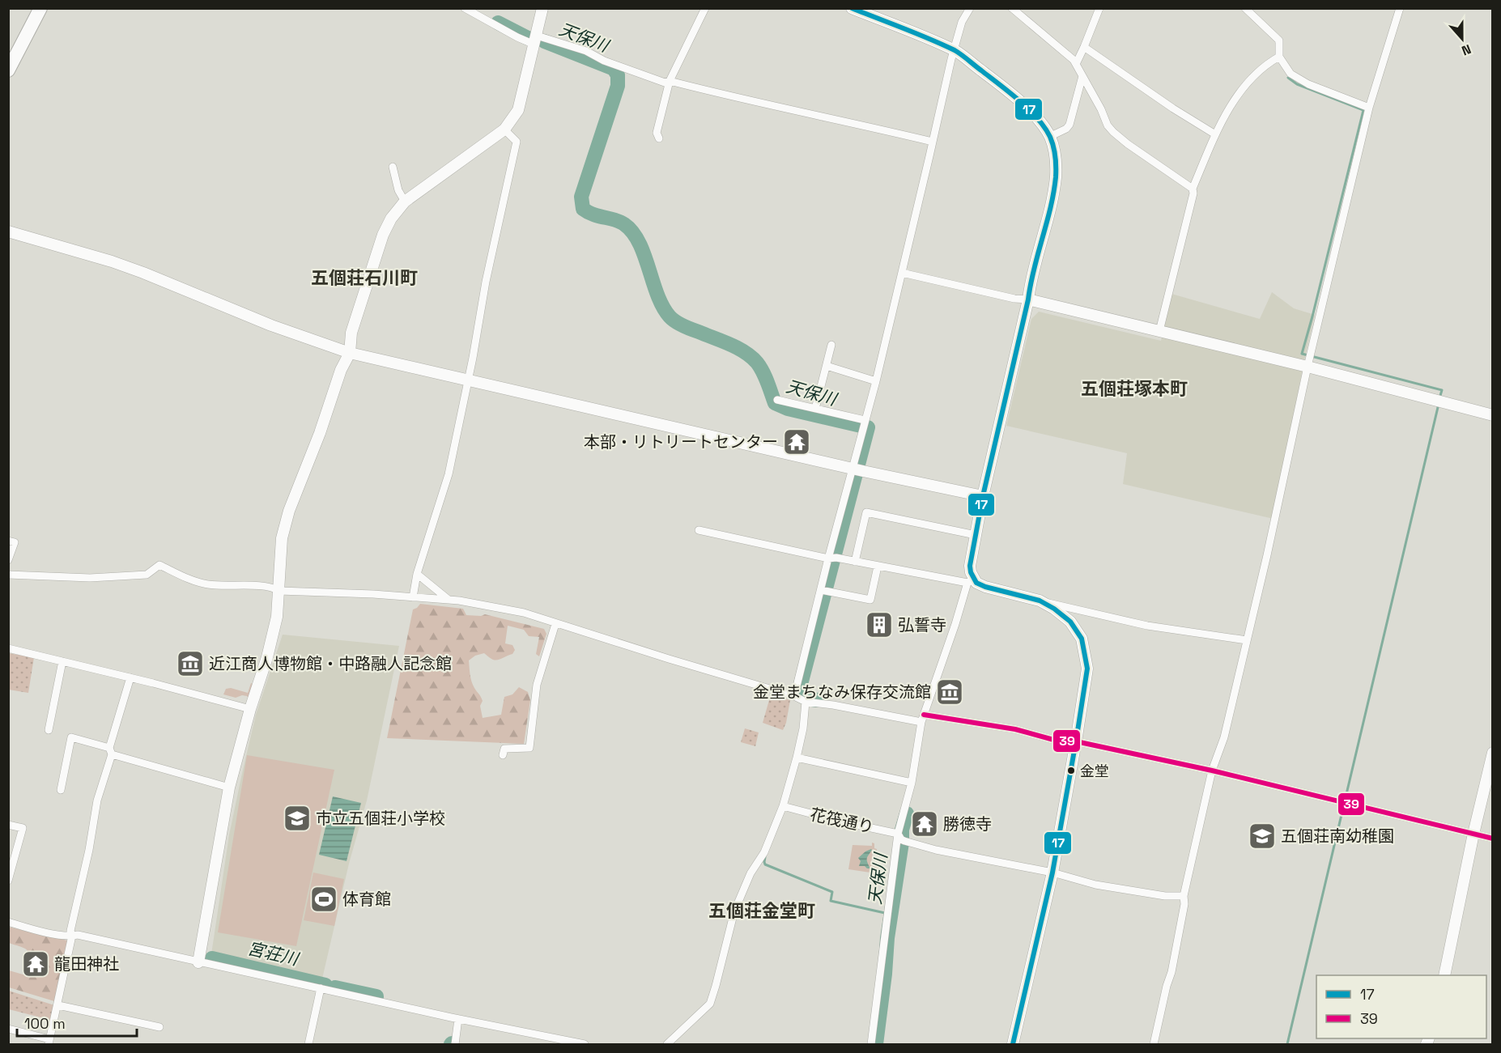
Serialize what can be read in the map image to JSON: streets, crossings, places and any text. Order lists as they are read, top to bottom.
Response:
{
  "streets": {
    "street": ["花筏通り"]
  },
  "districts": ["五個荘石川町", "五個荘塚本町", "五個荘金堂町"],
  "water": ["天保川", "宮荘川"],
  "places": {
    "temple": ["本部・リトリートセンター", "勝徳寺", "龍田神社"],
    "building": ["弘誓寺"],
    "museum": ["近江商人博物館・中路融人記念館", "金堂まちなみ保存交流館"],
    "other": ["金堂"],
    "school or university": ["市立五個荘小学校", "五個荘南幼稚園"],
    "sports": ["体育館"]
  },
  "lines": ["transit line 17", "transit line 39"],
  "legend": ["17", "39"],
  "scale_bar": "100 m",
  "north": "bottom"
}
